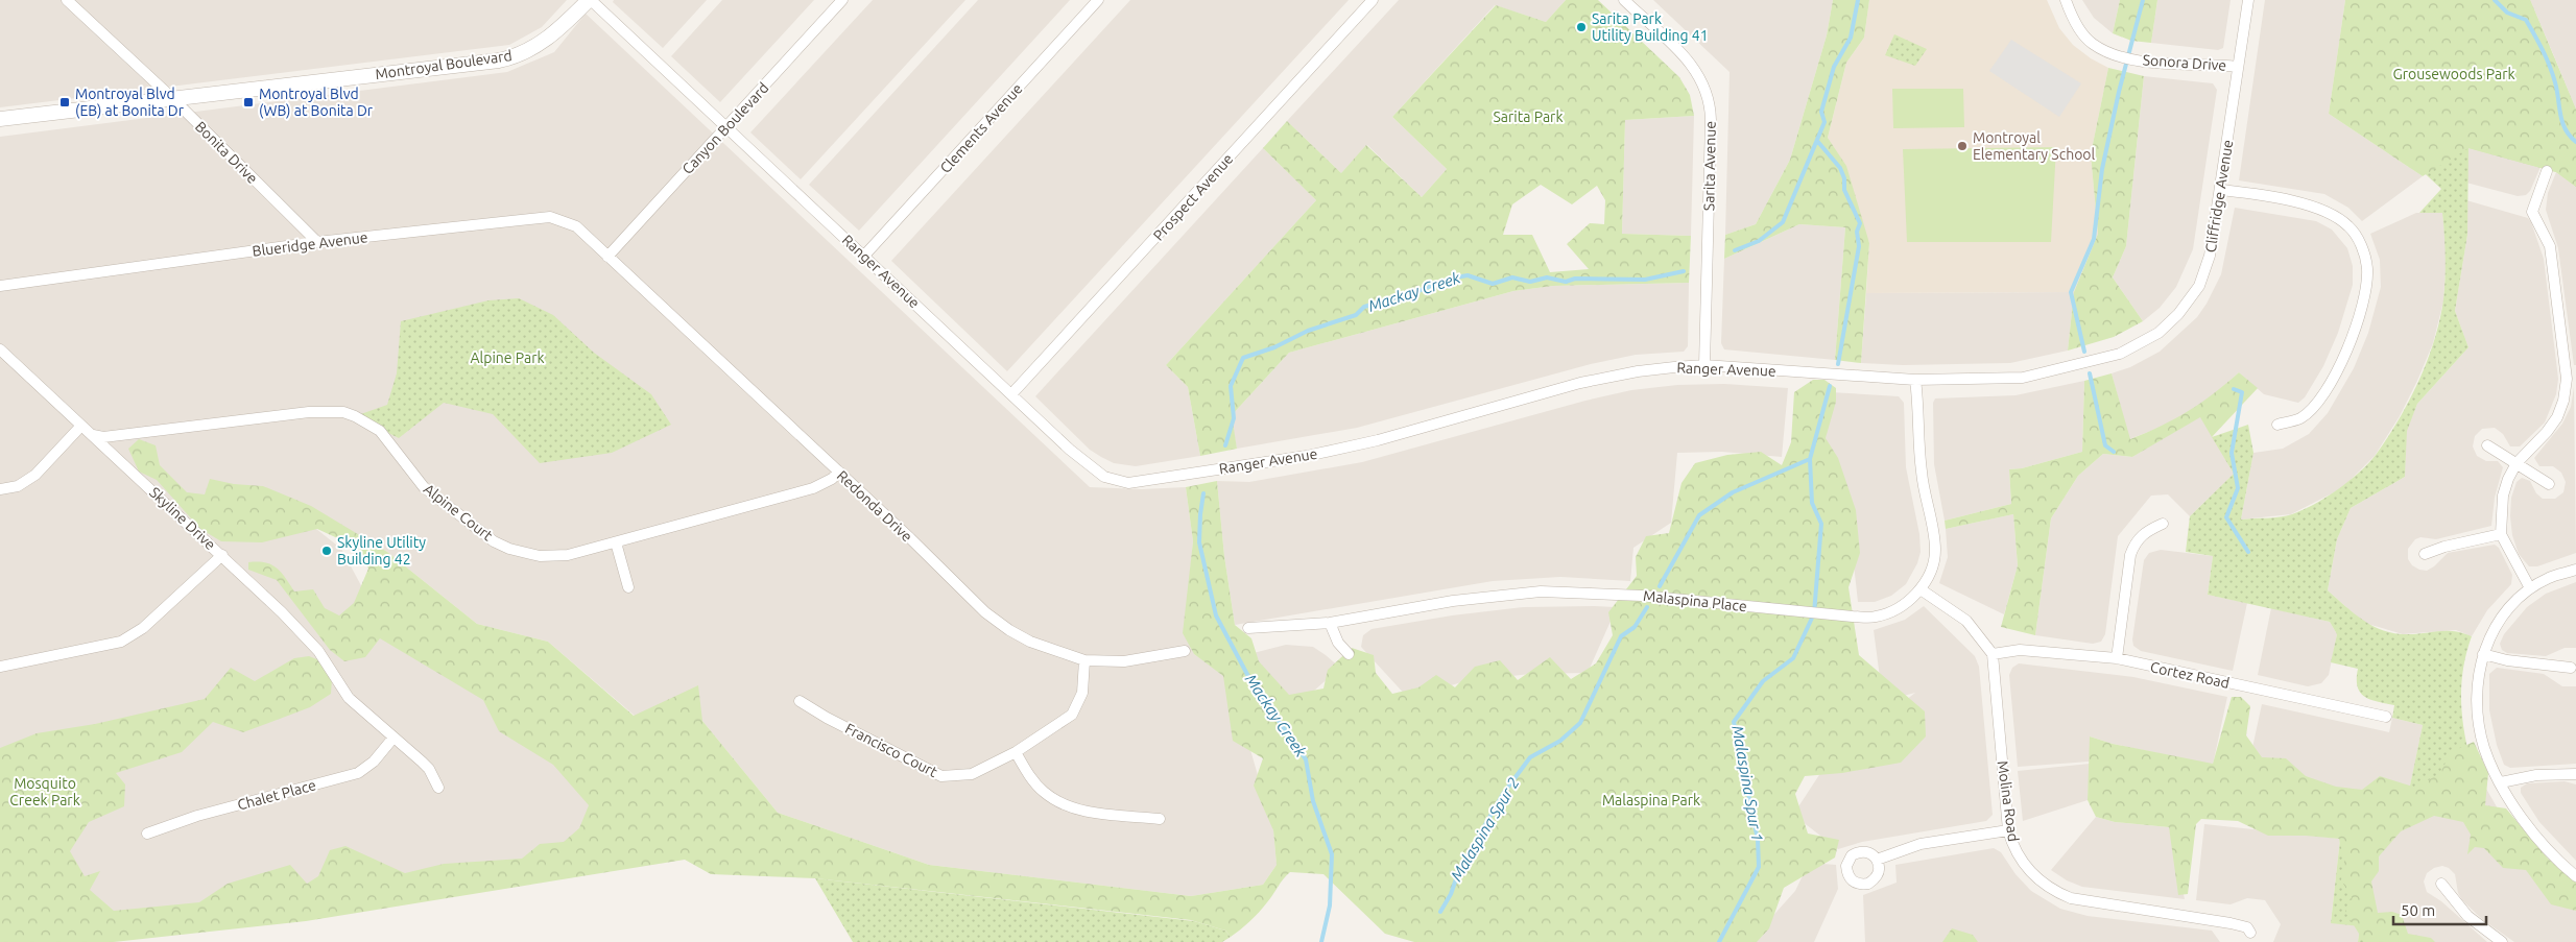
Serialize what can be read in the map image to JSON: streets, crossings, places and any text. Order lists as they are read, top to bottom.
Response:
{
  "streets": {
    "street": [
      "Sonora Drive",
      "Montroyal Boulevard",
      "Canyon Boulevard",
      "Clements Avenue",
      "Bonita Drive",
      "Sarita Avenue",
      "Cliffridge Avenue",
      "Prospect Avenue",
      "Blueridge Avenue",
      "Ranger Avenue",
      "Redonda Drive",
      "Alpine Court",
      "Skyline Drive",
      "Malaspina Place",
      "Cortez Road",
      "Francisco Court",
      "Chalet Place",
      "Molina Road"
    ]
  },
  "crossings": [
    ["Sonora Drive", "Cliffridge Avenue"],
    ["Montroyal Boulevard", "Bonita Drive"],
    ["Montroyal Boulevard", "Ranger Avenue"],
    ["Canyon Boulevard", "Blueridge Avenue"],
    ["Canyon Boulevard", "Ranger Avenue"],
    ["Canyon Boulevard", "Redonda Drive"],
    ["Clements Avenue", "Ranger Avenue"],
    ["Bonita Drive", "Blueridge Avenue"],
    ["Sarita Avenue", "Ranger Avenue"],
    ["Cliffridge Avenue", "Ranger Avenue"],
    ["Prospect Avenue", "Ranger Avenue"],
    ["Blueridge Avenue", "Redonda Drive"],
    ["Ranger Avenue", "Malaspina Place"],
    ["Redonda Drive", "Alpine Court"],
    ["Redonda Drive", "Francisco Court"],
    ["Alpine Court", "Skyline Drive"],
    ["Cortez Road", "Molina Road"]
  ],
  "water": ["Mackay Creek", "Malaspina Spur 1", "Malaspina Spur 2"],
  "parks": [
    "Grousewoods Park",
    "Sarita Park",
    "Alpine Park",
    "Mosquito Creek Park",
    "Malaspina Park"
  ],
  "places": {
    "other": ["Sarita Park Utility Building 41", "Montroyal Elementary School", "Skyline Utility Building 42"],
    "transit": ["Montroyal Blvd (EB) at Bonita Dr", "Montroyal Blvd (WB) at Bonita Dr"]
  },
  "scale_bar": "50 m"
}
